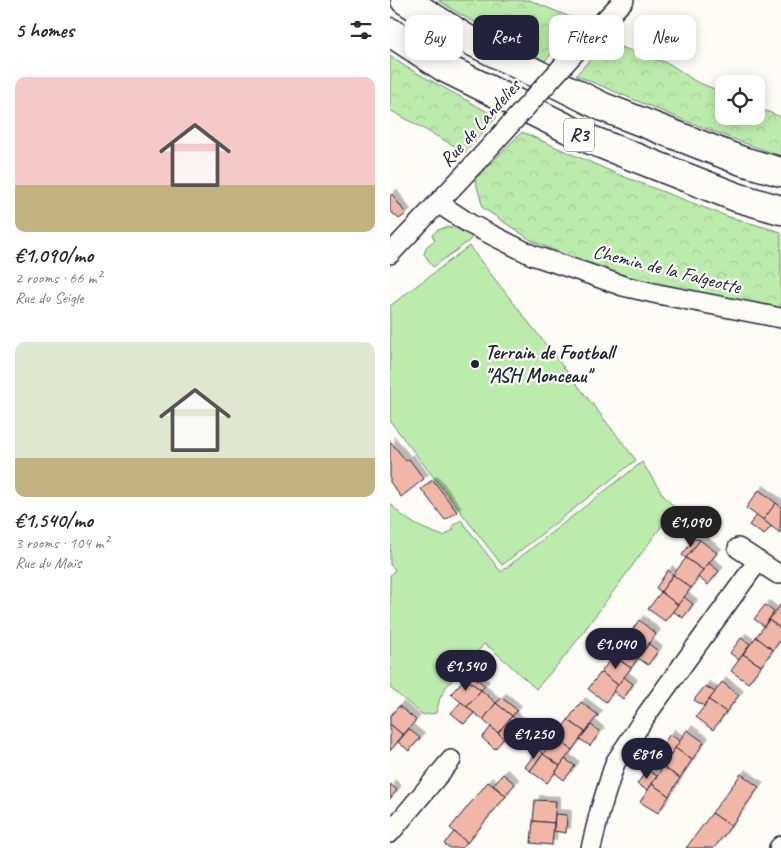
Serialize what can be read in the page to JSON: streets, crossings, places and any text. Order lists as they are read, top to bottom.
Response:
{
  "streets": {
    "highway": ["R3"],
    "street": ["Rue de Landelies", "Chemin de la Falgeotte"]
  },
  "crossings": [
    ["Rue de Landelies", "Chemin de la Falgeotte"]
  ],
  "places": ["Terrain de Football \"ASH Monceau\""],
  "page": {
    "heading": "5 homes",
    "chip": [
      "Buy",
      "Rent",
      "Filters",
      "New"
    ],
    "list": [
      {
        "name": "€1,090/mo",
        "note": "2 rooms · 66 m² · Rue du Seigle"
      },
      {
        "name": "€1,540/mo",
        "note": "3 rooms · 104 m² · Rue du Maïs"
      }
    ],
    "price": [
      "€1,090",
      "€1,040",
      "€1,540",
      "€1,250",
      "€816"
    ]
  }
}
